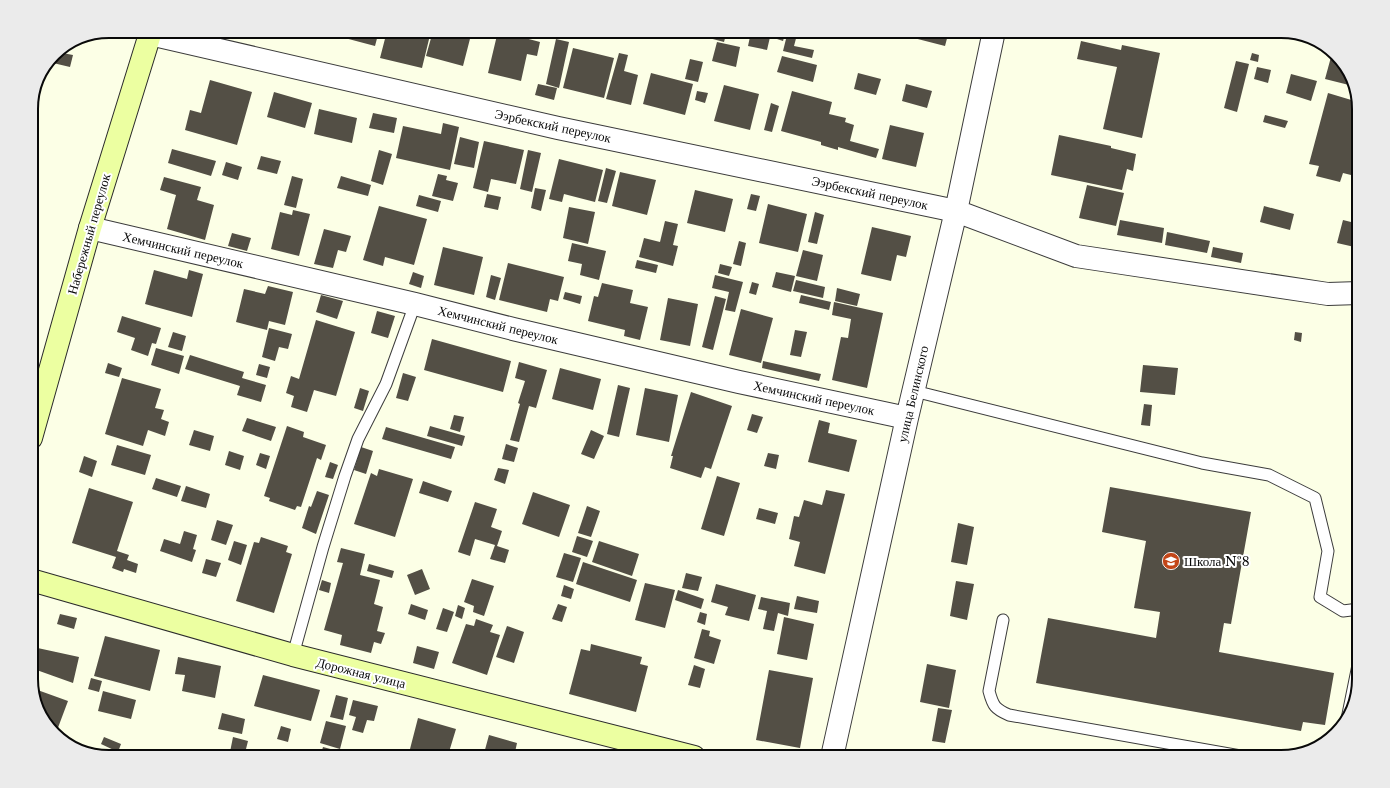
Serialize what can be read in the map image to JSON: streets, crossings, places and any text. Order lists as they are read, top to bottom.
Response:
{
  "streets": {
    "street": [
      "Ээрбекский переулок",
      "Набережный переулок",
      "Хемчинский переулок",
      "улица Белинского",
      "Дорожная улица"
    ]
  },
  "crossings": [
    ["Ээрбекский переулок", "улица Белинского"],
    ["Набережный переулок", "Хемчинский переулок"],
    ["Хемчинский переулок", "улица Белинского"]
  ],
  "places": {
    "school or university": ["Школа №8"]
  }
}
